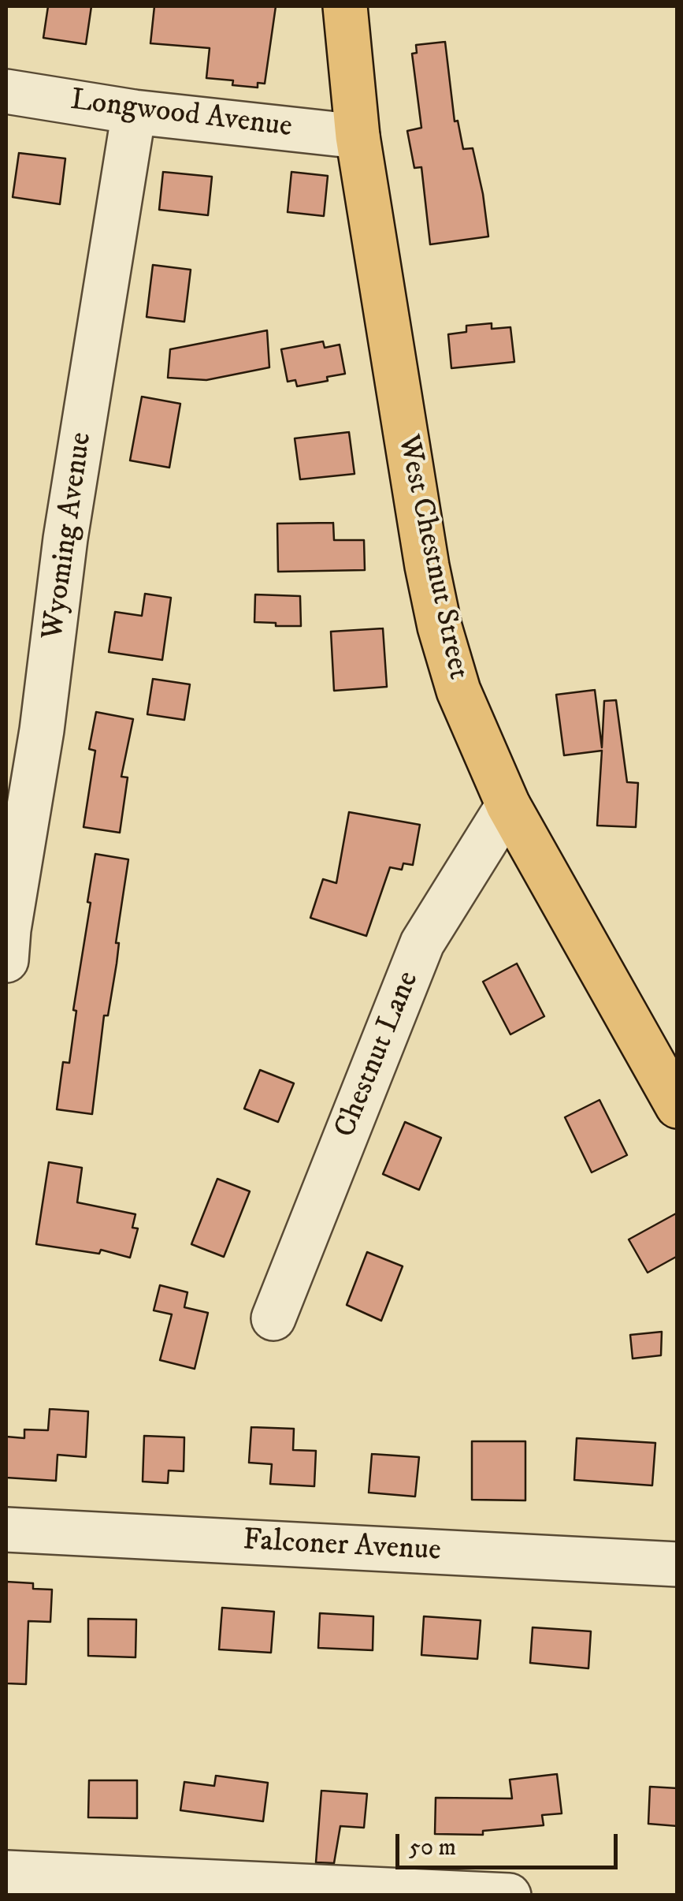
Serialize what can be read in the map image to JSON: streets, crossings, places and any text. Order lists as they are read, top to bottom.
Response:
{
  "streets": {
    "main road": ["West Chestnut Street"],
    "street": [
      "Longwood Avenue",
      "Wyoming Avenue",
      "Chestnut Lane",
      "Falconer Avenue"
    ]
  },
  "crossings": [
    ["Longwood Avenue", "Wyoming Avenue"],
    ["Longwood Avenue", "West Chestnut Street"],
    ["West Chestnut Street", "Chestnut Lane"]
  ],
  "scale_bar": "50 m"
}
